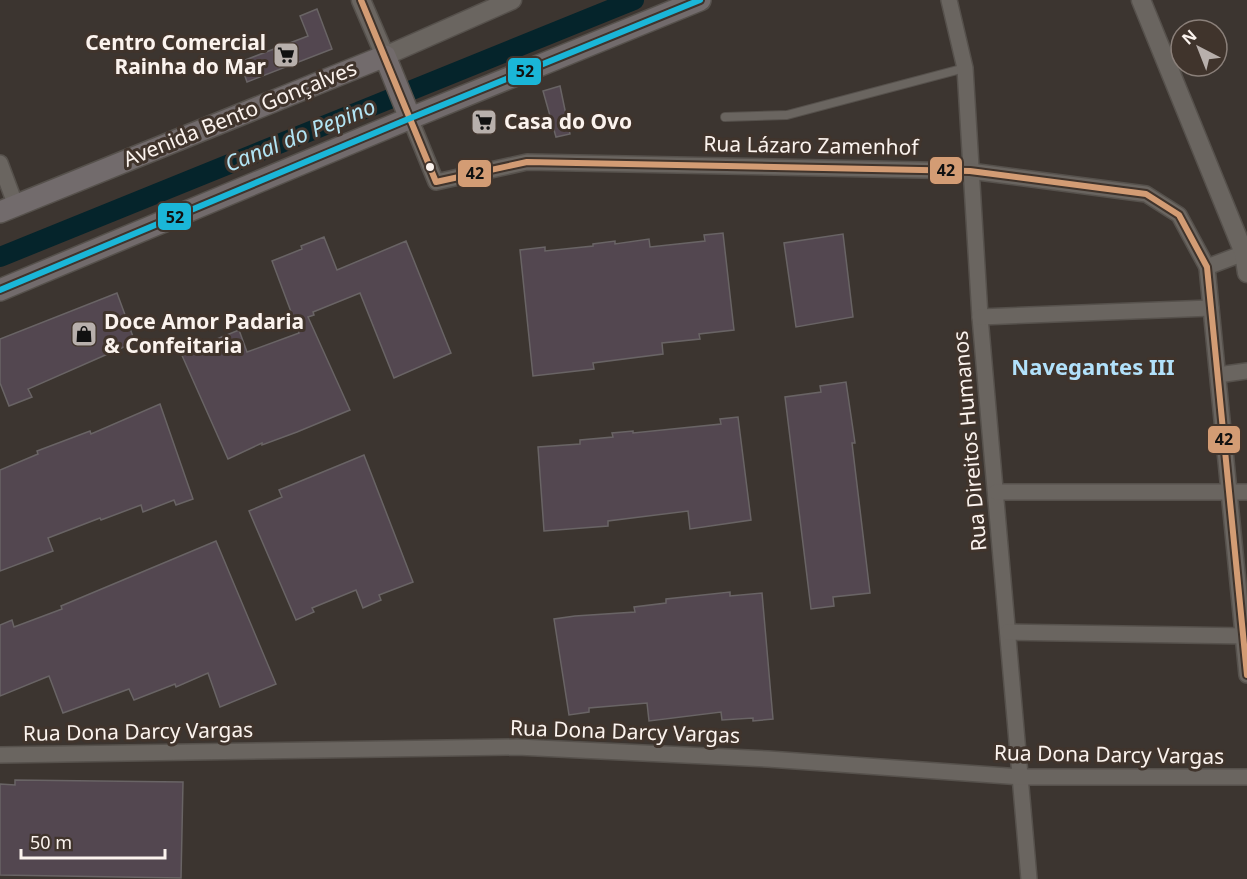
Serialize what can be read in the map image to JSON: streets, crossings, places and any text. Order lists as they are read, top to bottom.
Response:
{
  "streets": {
    "main road": ["Avenida Bento Gonçalves"],
    "street": ["Rua Lázaro Zamenhof", "Rua Direitos Humanos", "Rua Dona Darcy Vargas"]
  },
  "crossings": [
    ["Rua Lázaro Zamenhof", "Rua Direitos Humanos"],
    ["Rua Direitos Humanos", "Rua Dona Darcy Vargas"]
  ],
  "districts": ["Navegantes III"],
  "water": ["Canal do Pepino"],
  "places": {
    "supermarket": ["Centro Comercial Rainha do Mar", "Casa do Ovo"],
    "shop": ["Doce Amor Padaria & Confeitaria"]
  },
  "lines": ["transit line 42", "transit line 52"],
  "scale_bar": "50 m",
  "north": "top left"
}
